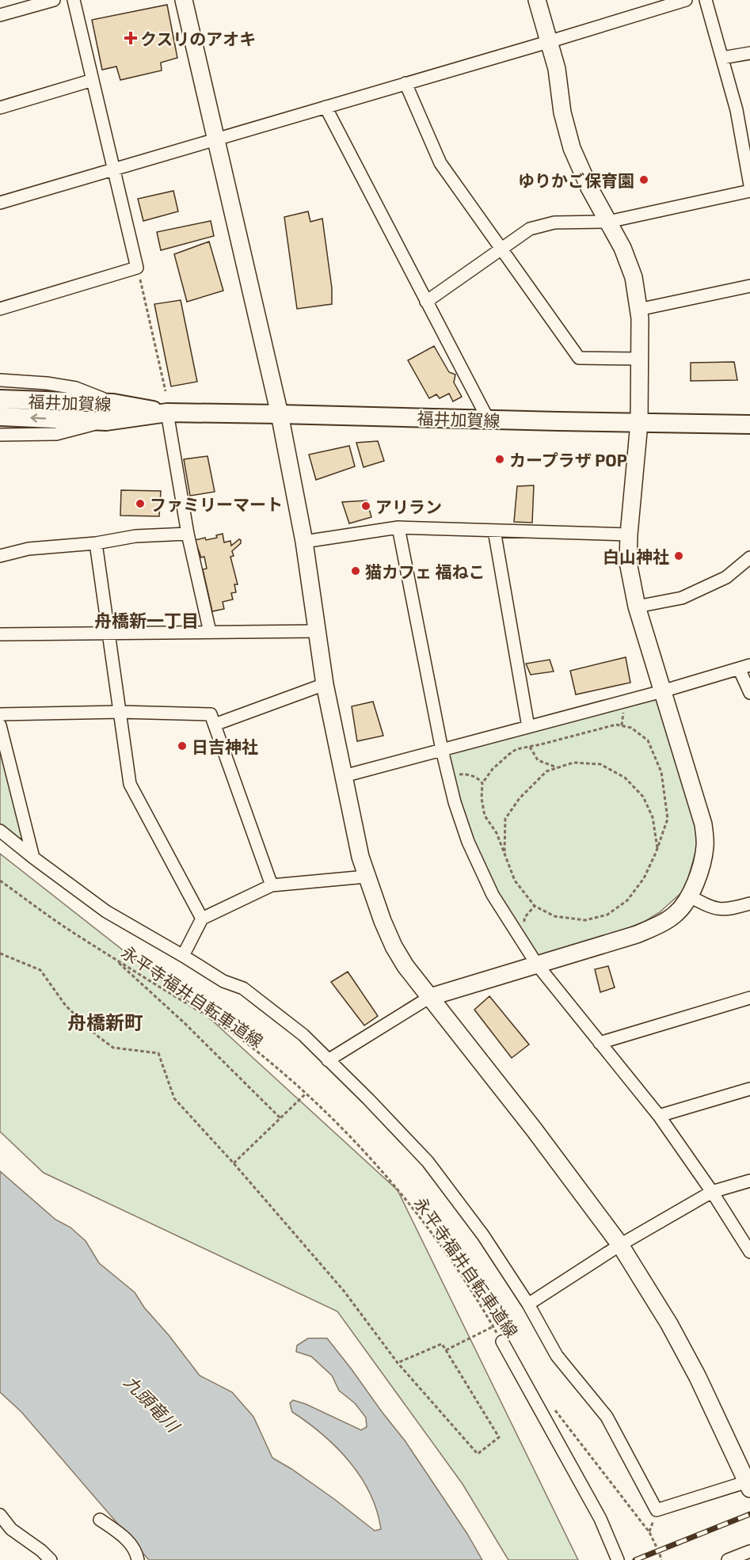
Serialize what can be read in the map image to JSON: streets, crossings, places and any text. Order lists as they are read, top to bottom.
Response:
{
  "streets": {
    "main road": ["福井加賀線"],
    "path": ["永平寺福井自転車道線"]
  },
  "districts": ["舟橋新一丁目", "舟橋新町"],
  "water": ["九頭竜川"],
  "places": {
    "health": ["クスリのアオキ"],
    "other": [
      "ゆりかご保育園",
      "カープラザ POP",
      "ファミリーマート",
      "アリラン",
      "白山神社",
      "猫カフェ 福ねこ",
      "日吉神社"
    ]
  }
}
